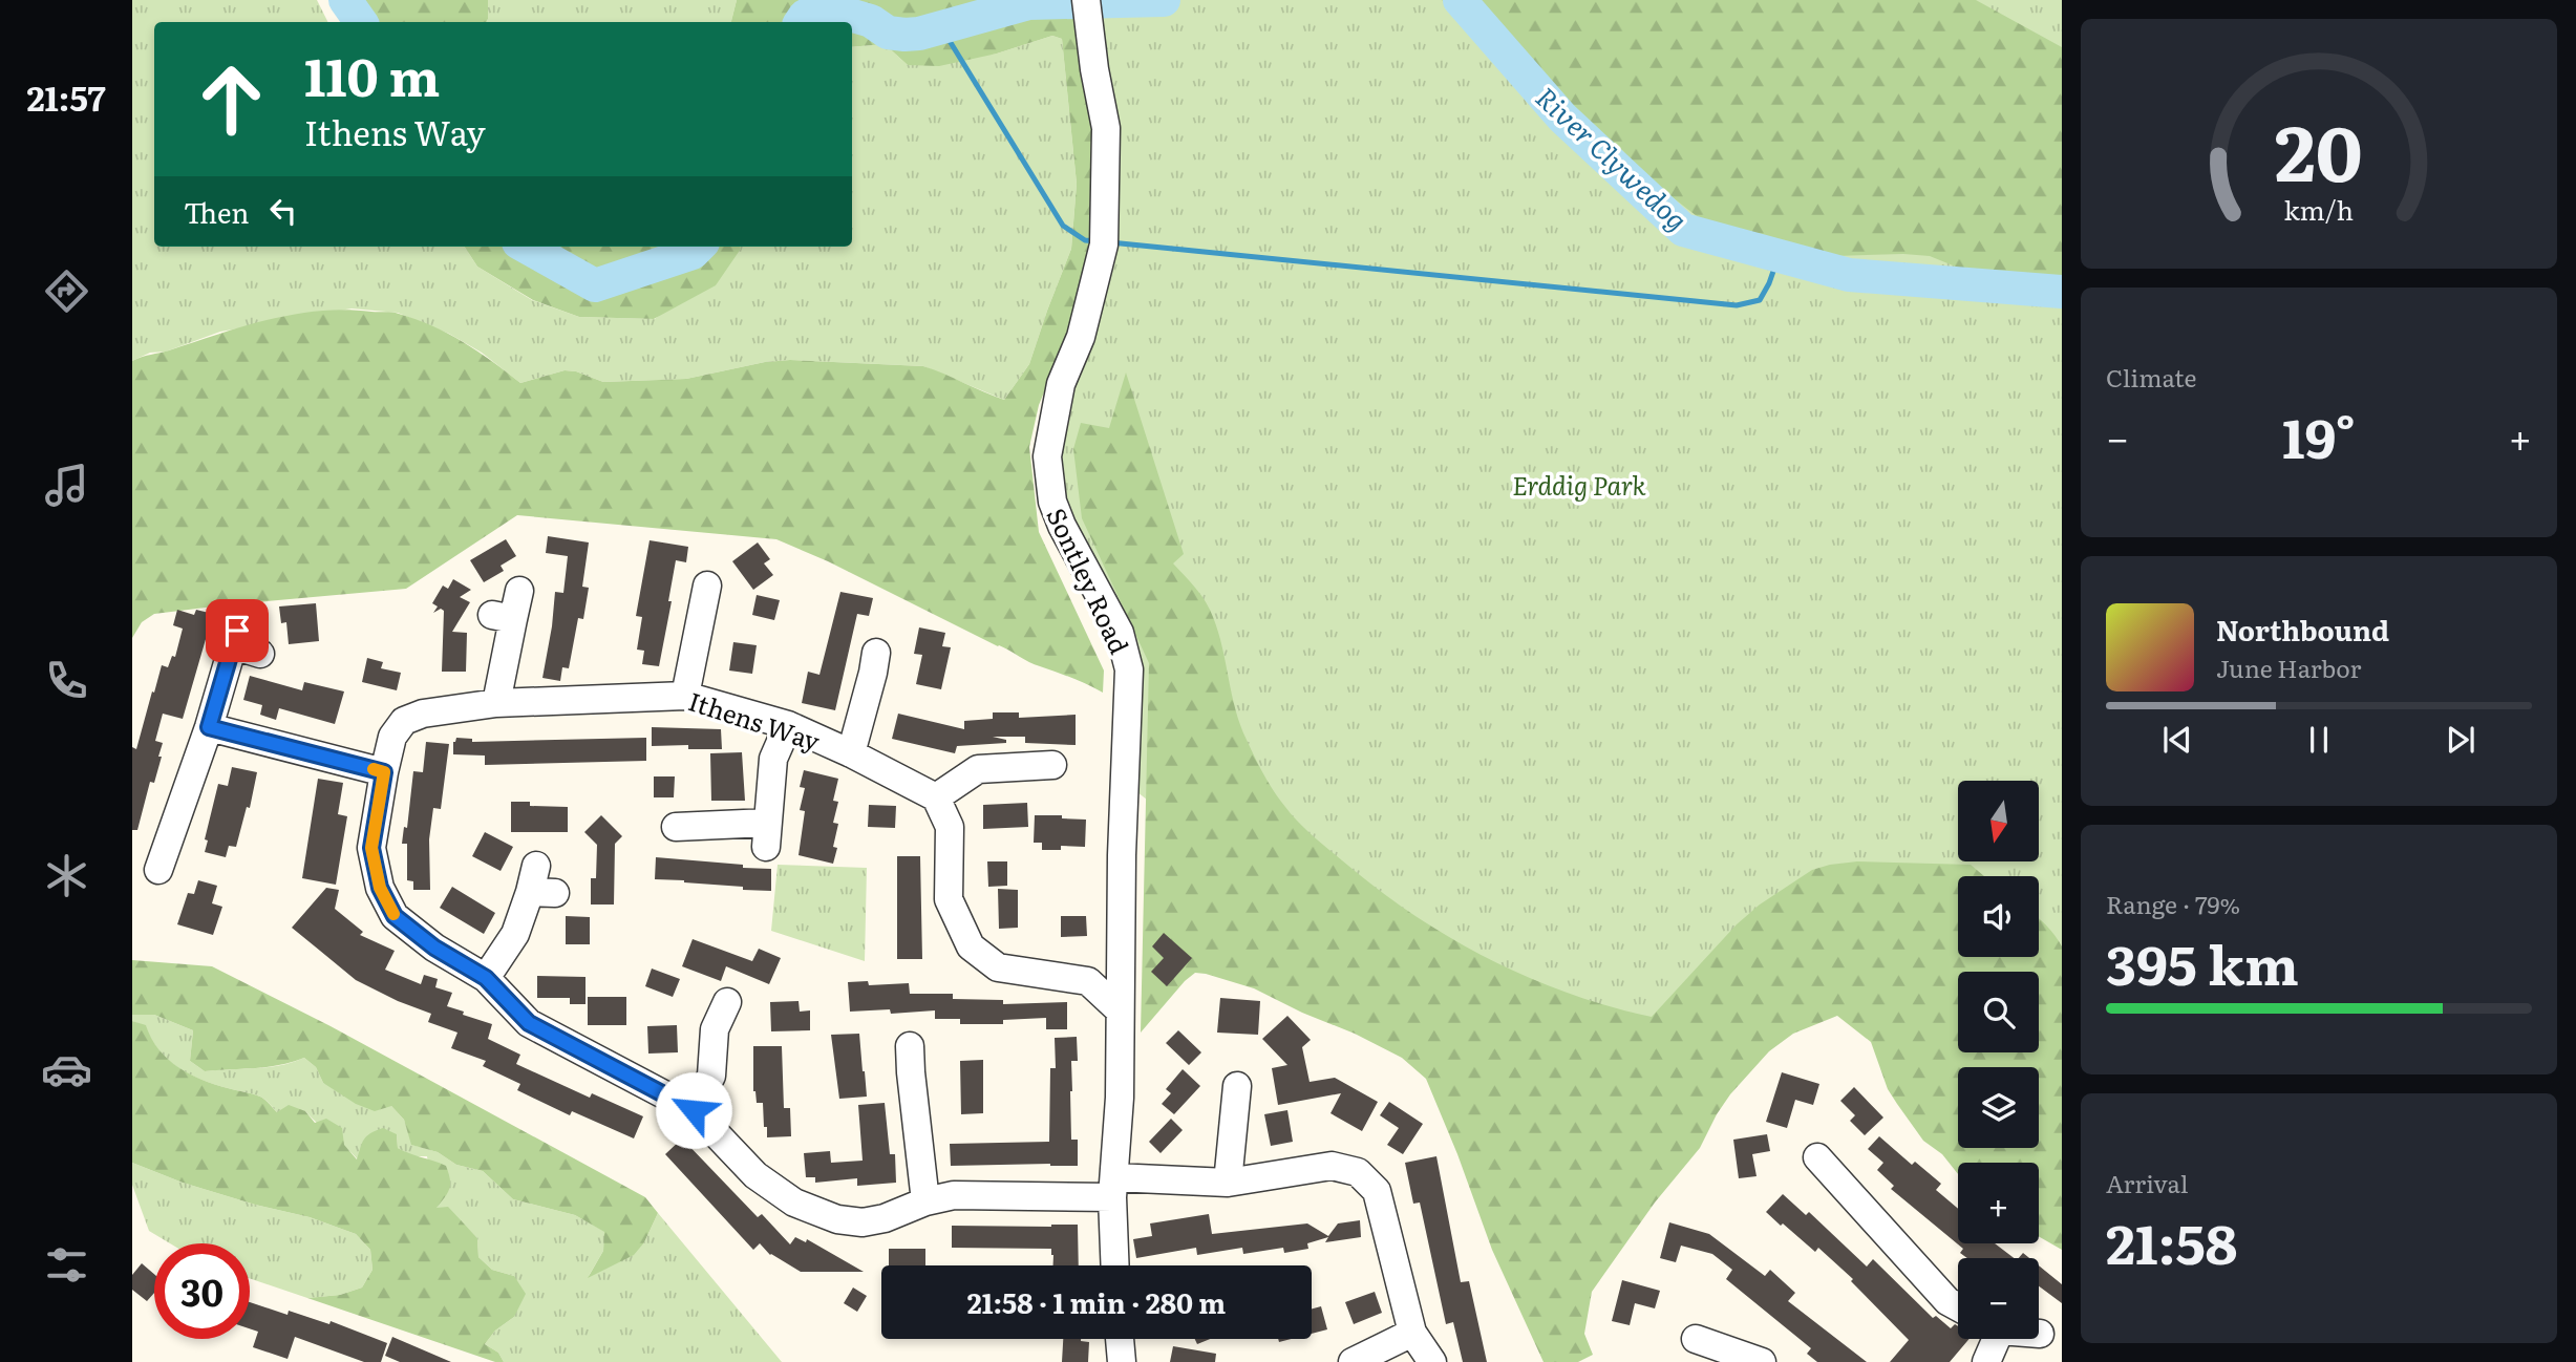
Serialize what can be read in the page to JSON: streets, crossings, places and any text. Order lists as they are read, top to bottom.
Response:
{
  "streets": {
    "street": ["Sontley Road", "Ithens Way"]
  },
  "crossings": [
    ["Sontley Road", "Ithens Way"]
  ],
  "water": ["River Clywedog"],
  "parks": ["Erddig Park"],
  "north": "bottom",
  "page": {
    "tabs": "21:57",
    "turn": ["110 m", "Ithens Way"],
    "then": "Then",
    "tile": [
      "Climate",
      ["Range · 79%", "395 km"],
      ["Arrival", "21:58"]
    ],
    "heat": ["−", "19°", "+"],
    "song": ["Northbound", "June Harbor"],
    "map_buttons": ["+", "−"],
    "limit": "30",
    "trip": "21:58 · 1 min · 280 m",
    "gauge": ["20", "km/h"]
  }
}
